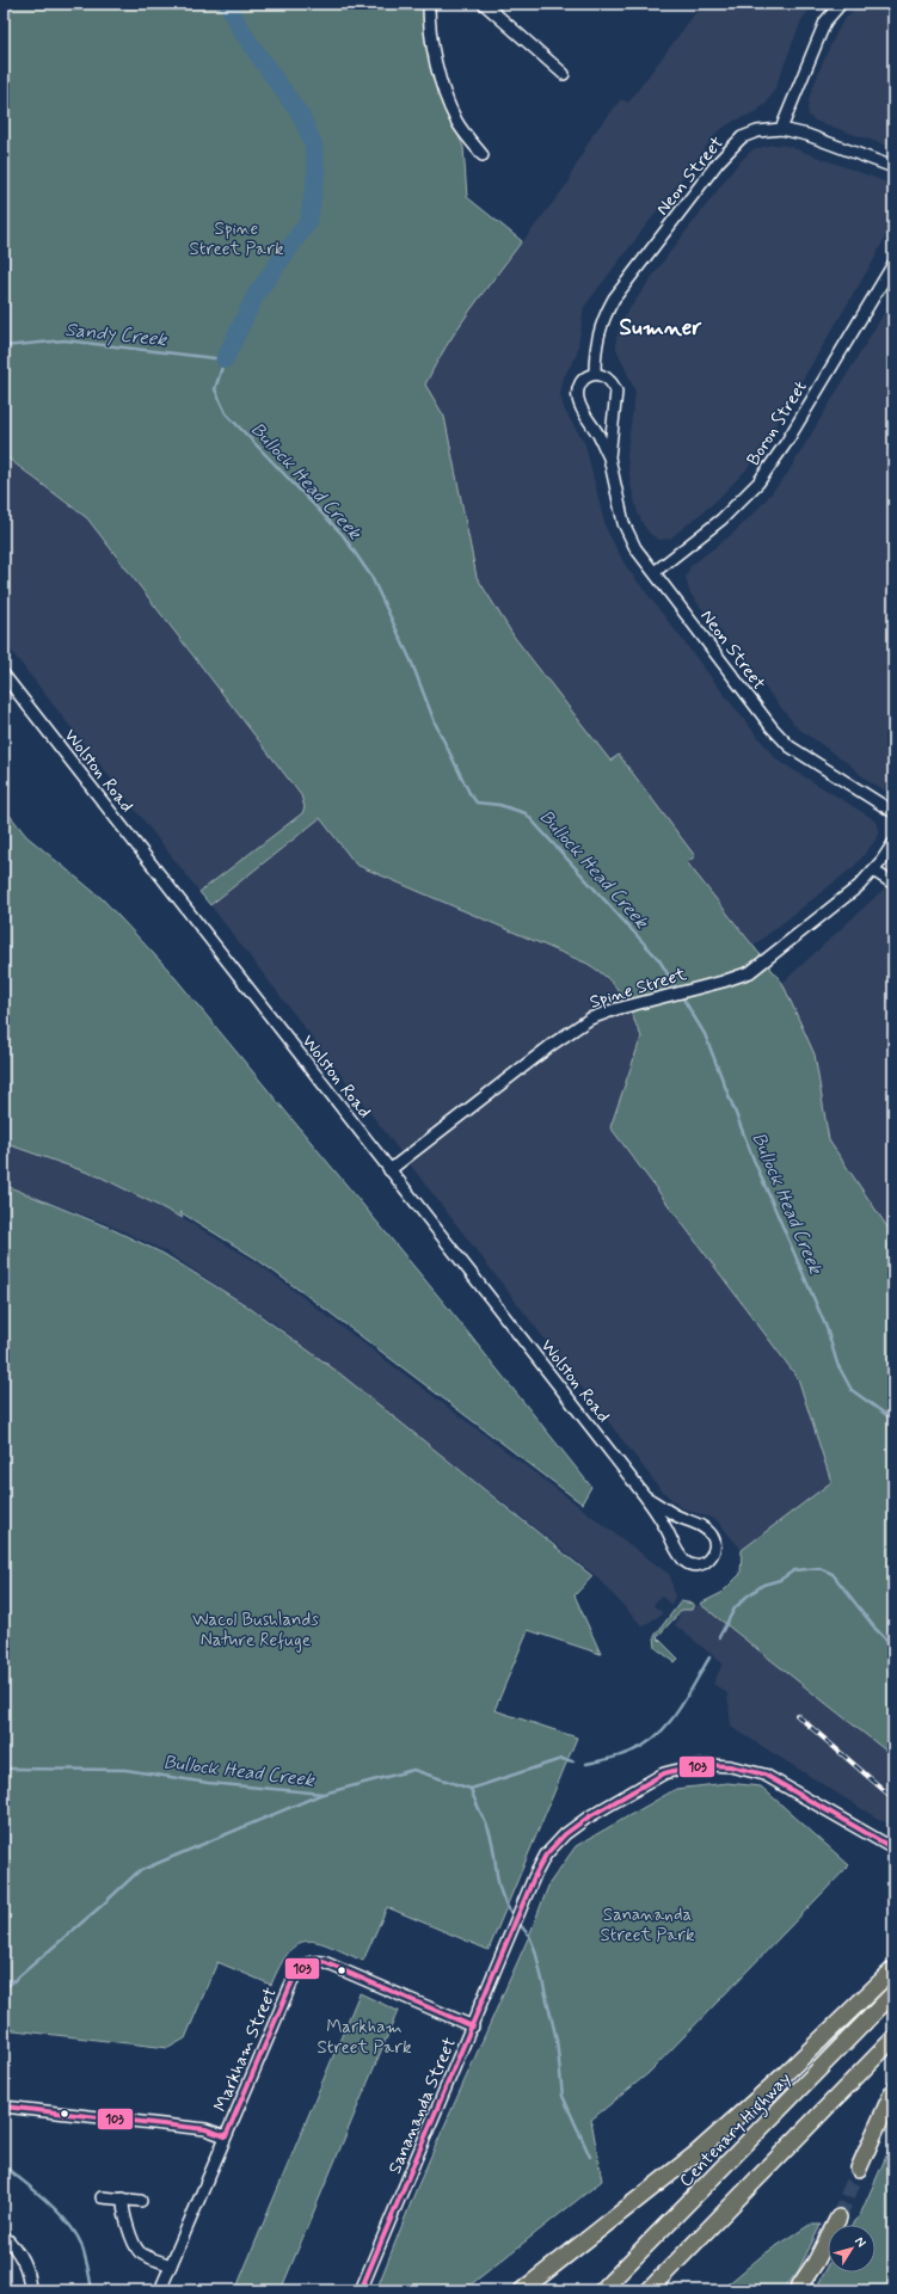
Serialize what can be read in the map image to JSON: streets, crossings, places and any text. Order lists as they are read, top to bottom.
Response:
{
  "streets": {
    "highway": ["Centenary Highway"],
    "street": [
      "Neon Street",
      "Boron Street",
      "Wolston Road",
      "Spine Street",
      "Markham Street",
      "Sanananda Street"
    ]
  },
  "crossings": [
    ["Neon Street", "Boron Street"],
    ["Wolston Road", "Spine Street"],
    ["Markham Street", "Sanananda Street"]
  ],
  "districts": ["Sumner"],
  "water": ["Sandy Creek", "Bullock Head Creek"],
  "parks": [
    "Spine Street Park",
    "Wacol Bushlands Nature Refuge",
    "Sanananda Street Park",
    "Markham Street Park"
  ],
  "lines": ["transit line 103"],
  "north": "top right"
}
